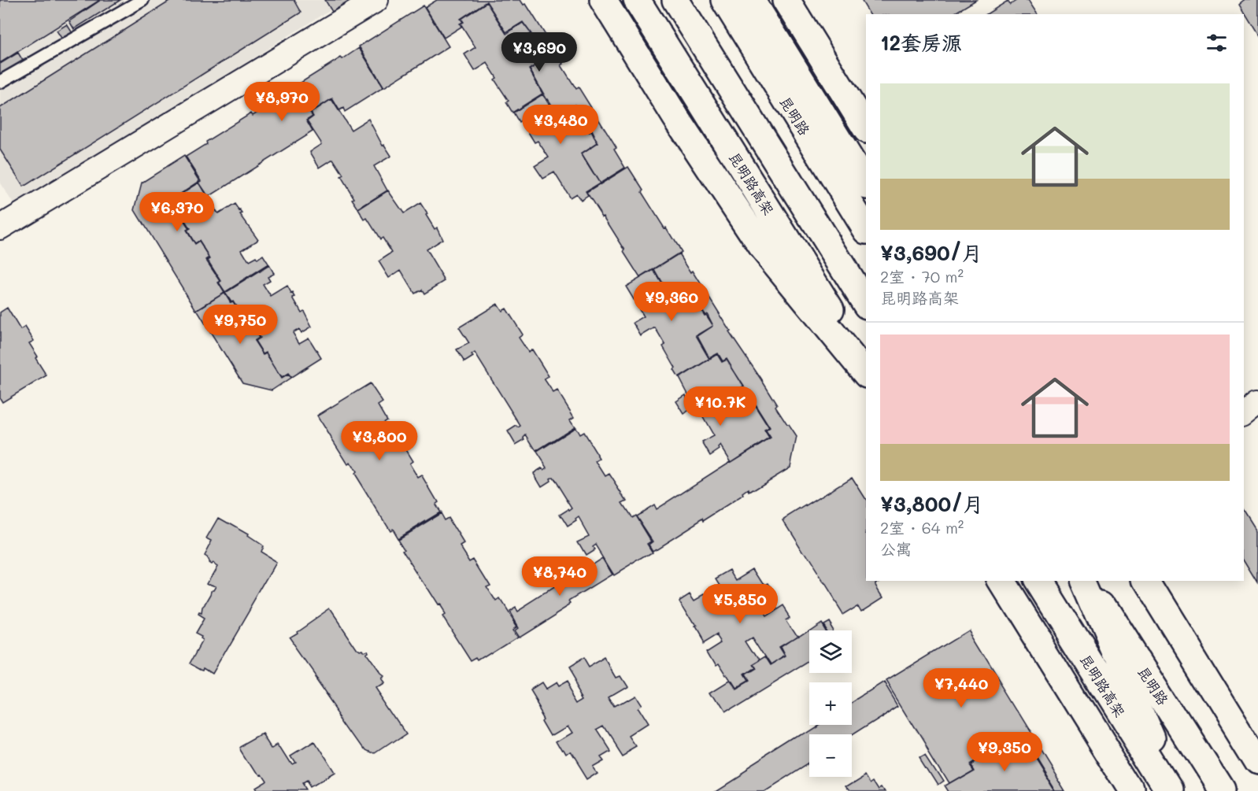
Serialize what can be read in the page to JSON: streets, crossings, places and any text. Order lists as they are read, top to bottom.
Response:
{
  "streets": {
    "main road": ["昆明路", "昆明路高架"]
  },
  "page": {
    "heading": "12套房源",
    "price": [
      "¥3,690",
      "¥8,970",
      "¥3,480",
      "¥6,370",
      "¥9,360",
      "¥9,750",
      "¥10.7K",
      "¥3,800",
      "¥8,740",
      "¥5,850",
      "¥7,440",
      "¥9,350"
    ],
    "list": [
      {
        "name": "¥3,690/月",
        "note": "2室 · 70 m² · 昆明路高架"
      },
      {
        "name": "¥3,800/月",
        "note": "2室 · 64 m² · 公寓"
      }
    ],
    "map_buttons": ["+", "−"]
  }
}
